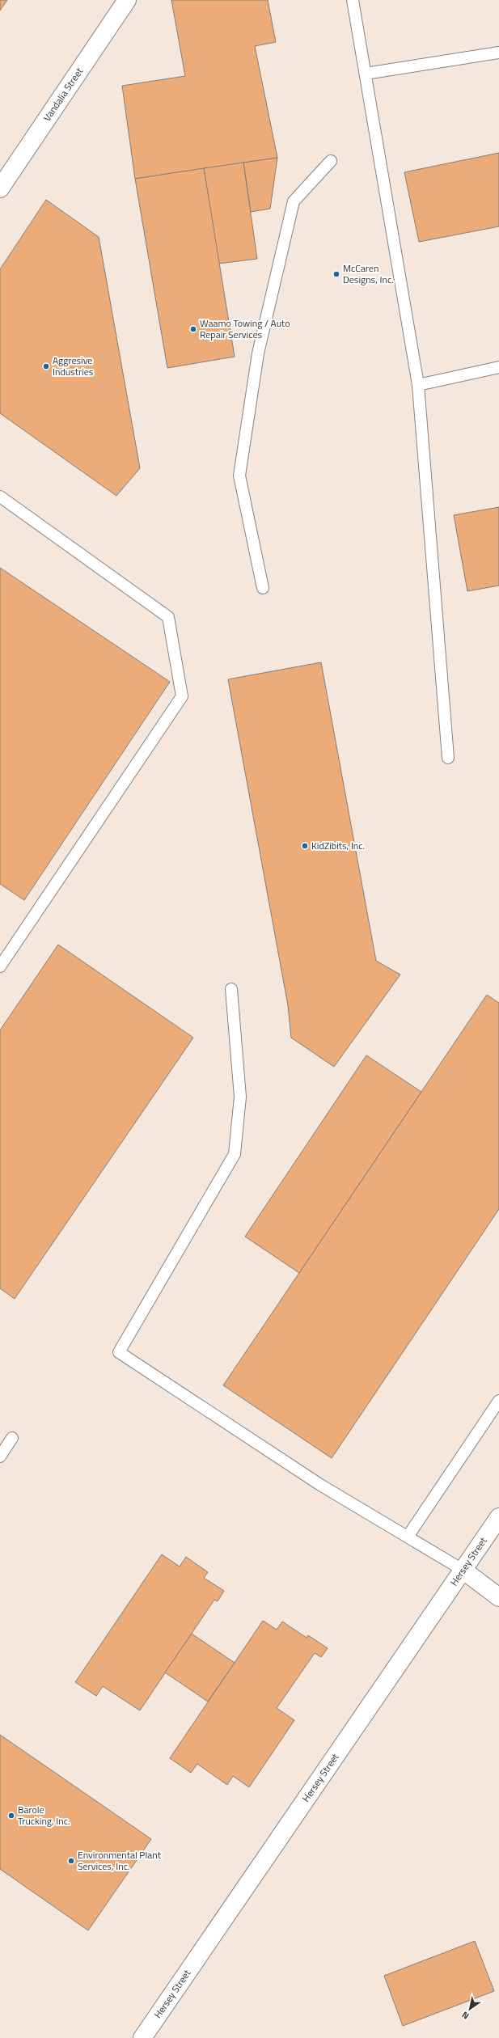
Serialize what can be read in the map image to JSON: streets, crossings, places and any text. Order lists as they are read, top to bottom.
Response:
{
  "streets": {
    "street": ["Vandalia Street", "Hersey Street"]
  },
  "places": [
    "McCaren Designs, Inc.",
    "Waamo Towing / Auto Repair Services",
    "Aggresive Industries",
    "KidZibits, Inc.",
    "Barole Trucking, Inc.",
    "Environmental Plant Services, Inc."
  ],
  "north": "bottom left"
}
